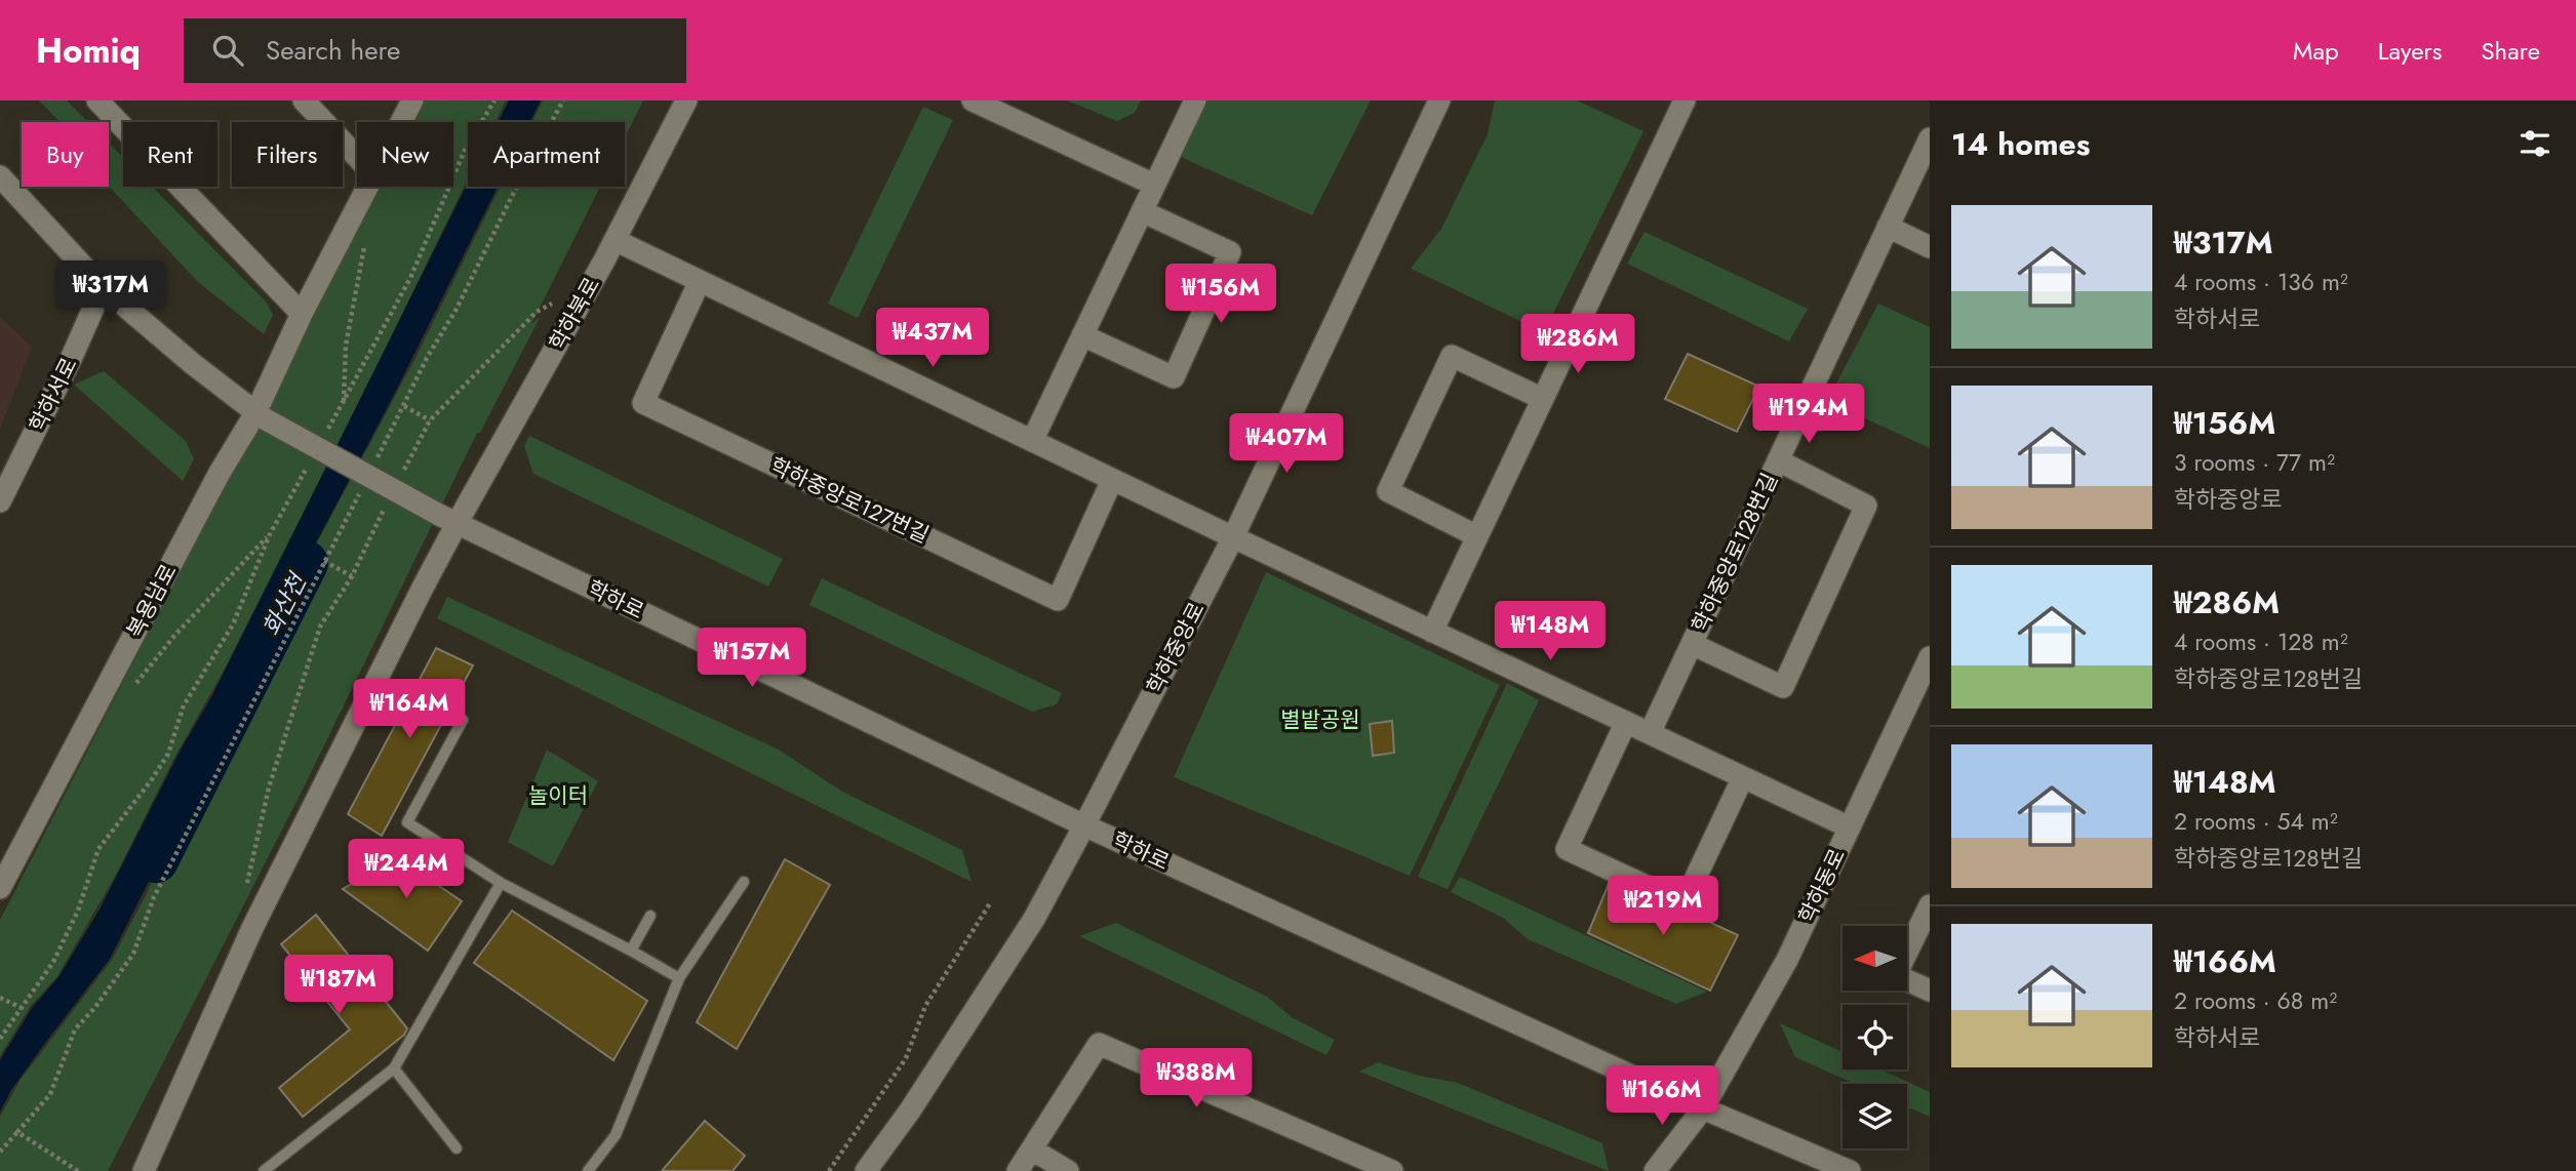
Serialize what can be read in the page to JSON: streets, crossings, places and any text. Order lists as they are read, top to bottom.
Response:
{
  "streets": {
    "street": [
      "학하북로",
      "학하서로",
      "학하중앙로127번길",
      "학하중앙로128번길",
      "학하로",
      "복용남로",
      "학하중앙로",
      "학하동로"
    ]
  },
  "crossings": [
    ["학하북로", "학하로"],
    ["학하로", "복용남로"],
    ["학하로", "학하중앙로"],
    ["학하로", "학하동로"]
  ],
  "water": ["화산천"],
  "parks": ["별밭공원", "놀이터"],
  "north": "left",
  "page": {
    "header": "Homiq",
    "search": "Search here",
    "nav": ["Map", "Layers", "Share"],
    "heading": "14 homes",
    "chip": [
      "Buy",
      "Rent",
      "Filters",
      "New",
      "Apartment"
    ],
    "list": [
      {
        "name": "₩317M",
        "note": "4 rooms · 136 m² · 학하서로"
      },
      {
        "name": "₩156M",
        "note": "3 rooms · 77 m² · 학하중앙로"
      },
      {
        "name": "₩286M",
        "note": "4 rooms · 128 m² · 학하중앙로128번길"
      },
      {
        "name": "₩148M",
        "note": "2 rooms · 54 m² · 학하중앙로128번길"
      },
      {
        "name": "₩166M",
        "note": "2 rooms · 68 m² · 학하서로"
      }
    ],
    "price": [
      "₩317M",
      "₩156M",
      "₩437M",
      "₩286M",
      "₩194M",
      "₩407M",
      "₩148M",
      "₩157M",
      "₩164M",
      "₩244M",
      "₩219M",
      "₩187M",
      "₩388M",
      "₩166M"
    ]
  }
}
